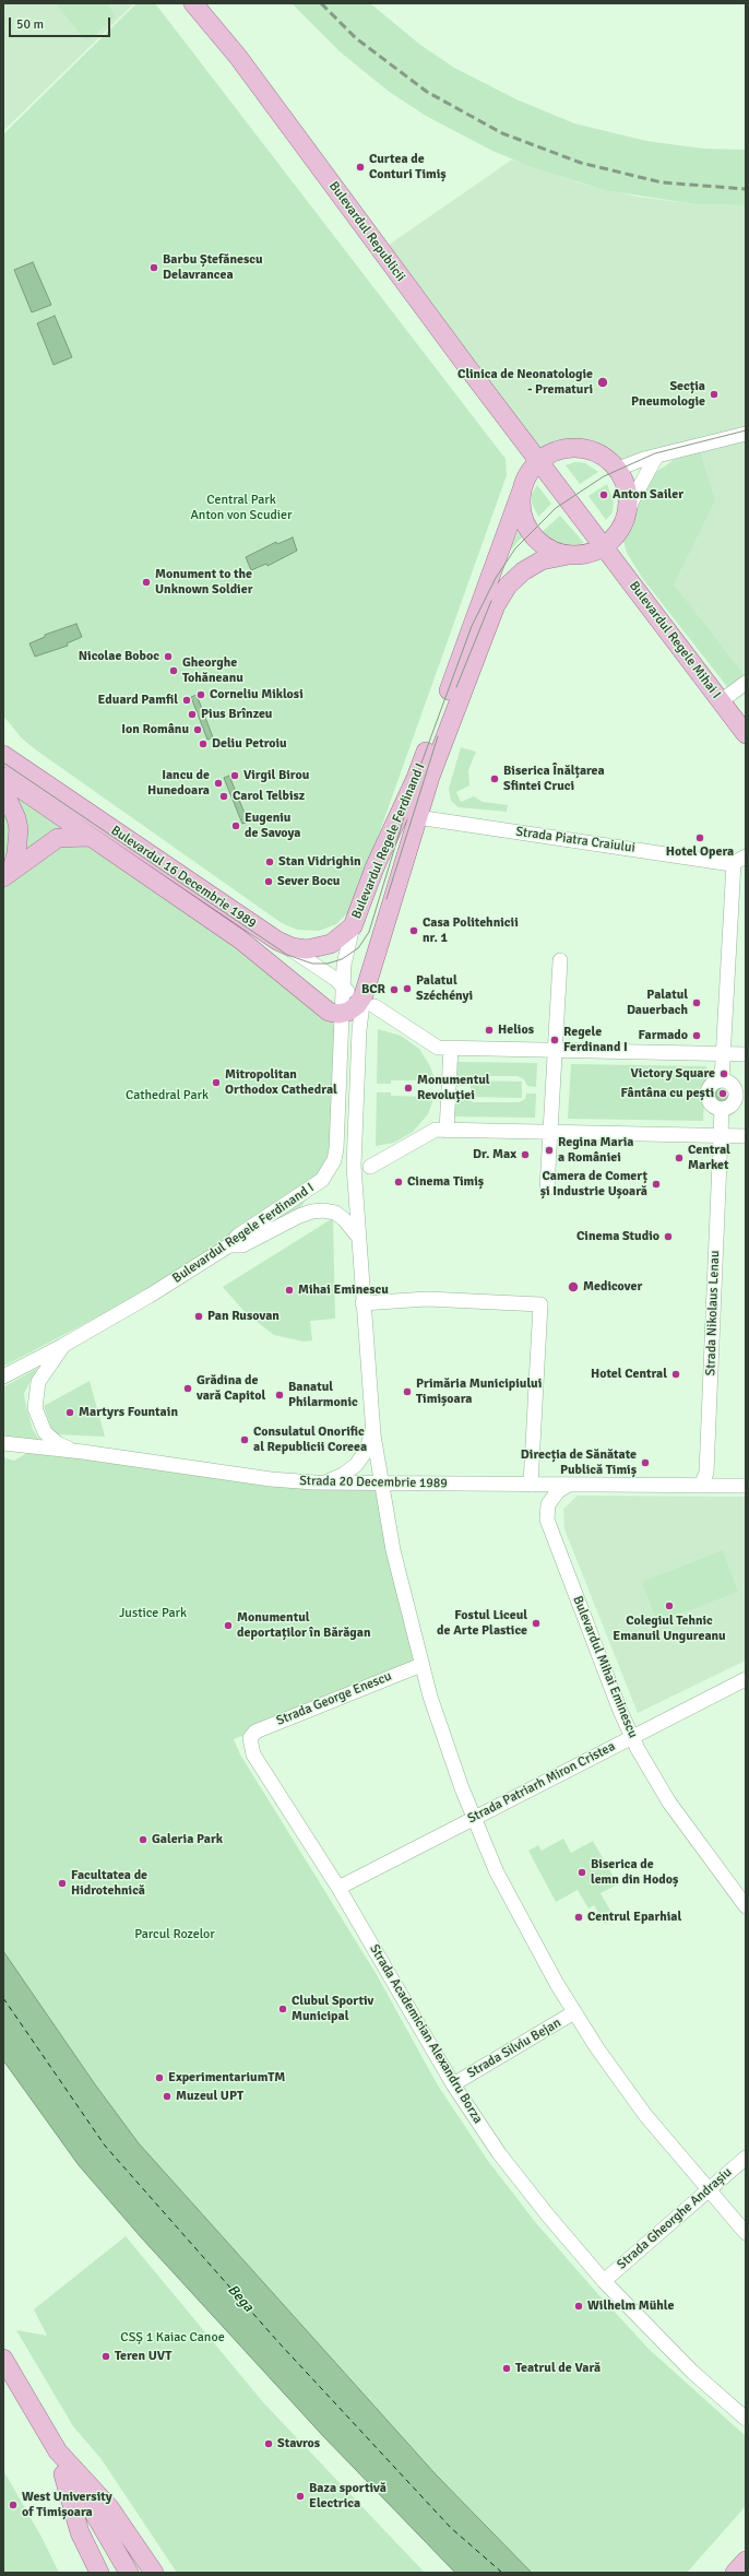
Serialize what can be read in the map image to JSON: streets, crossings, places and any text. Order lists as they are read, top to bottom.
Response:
{
  "streets": {
    "main road": [
      "Bulevardul Republicii",
      "Bulevardul Regele Mihai I",
      "Bulevardul Regele Ferdinand I",
      "Bulevardul 16 Decembrie 1989"
    ],
    "street": [
      "Strada Piatra Craiului",
      "Strada Nikolaus Lenau",
      "Strada 20 Decembrie 1989",
      "Bulevardul Mihai Eminescu",
      "Strada George Enescu",
      "Strada Patriarh Miron Cristea",
      "Strada Academician Alexandru Borza",
      "Strada Silviu Bejan",
      "Strada Gheorghe Andrașiu"
    ]
  },
  "crossings": [
    ["Bulevardul Republicii", "Bulevardul Regele Mihai I"],
    ["Bulevardul Republicii", "Bulevardul Regele Ferdinand I"],
    ["Bulevardul Regele Mihai I", "Bulevardul Regele Ferdinand I"],
    ["Strada Piatra Craiului", "Bulevardul Regele Ferdinand I"],
    ["Bulevardul Regele Ferdinand I", "Bulevardul 16 Decembrie 1989"],
    ["Strada Nikolaus Lenau", "Strada 20 Decembrie 1989"],
    ["Strada 20 Decembrie 1989", "Bulevardul Mihai Eminescu"],
    ["Bulevardul Mihai Eminescu", "Strada Patriarh Miron Cristea"],
    ["Strada George Enescu", "Strada Academician Alexandru Borza"],
    ["Strada Patriarh Miron Cristea", "Strada Academician Alexandru Borza"],
    ["Strada Academician Alexandru Borza", "Strada Silviu Bejan"],
    ["Strada Academician Alexandru Borza", "Strada Gheorghe Andrașiu"]
  ],
  "water": ["Bega"],
  "parks": [
    "Central Park Anton von Scudier",
    "Cathedral Park",
    "Justice Park",
    "Parcul Rozelor",
    "CSȘ 1 Kaiac Canoe"
  ],
  "places": [
    "Curtea de Conturi Timiș",
    "Barbu Ștefănescu Delavrancea",
    "Clinica de Neonatologie - Prematuri",
    "Secția Pneumologie",
    "Anton Sailer",
    "Monument to the Unknown Soldier",
    "Nicolae Boboc",
    "Gheorghe Tohăneanu",
    "Corneliu Miklosi",
    "Eduard Pamfil",
    "Pius Brînzeu",
    "Ion Românu",
    "Deliu Petroiu",
    "Virgil Birou",
    "Biserica Înălțarea Sfintei Cruci",
    "Iancu de Hunedoara",
    "Carol Telbisz",
    "Eugeniu de Savoya",
    "Hotel Opera",
    "Stan Vidrighin",
    "Sever Bocu",
    "Casa Politehnicii nr. 1",
    "Palatul Széchényi",
    "BCR",
    "Palatul Dauerbach",
    "Helios",
    "Farmado",
    "Regele Ferdinand I",
    "Victory Square",
    "Mitropolitan Orthodox Cathedral",
    "Monumentul Revoluției",
    "Fântâna cu pești",
    "Regina Maria a României",
    "Dr. Max",
    "Central Market",
    "Cinema Timiș",
    "Camera de Comerț și Industrie Ușoară",
    "Cinema Studio",
    "Medicover",
    "Mihai Eminescu",
    "Pan Rusovan",
    "Hotel Central",
    "Grădina de vară Capitol",
    "Primăria Municipiului Timișoara",
    "Banatul Philarmonic",
    "Martyrs Fountain",
    "Consulatul Onorific al Republicii Coreea",
    "Direcția de Sănătate Publică Timiș",
    "Colegiul Tehnic Emanuil Ungureanu",
    "Fostul Liceul de Arte Plastice",
    "Monumentul deportaților în Bărăgan",
    "Galeria Park",
    "Biserica de lemn din Hodoș",
    "Facultatea de Hidrotehnică",
    "Centrul Eparhial",
    "Clubul Sportiv Municipal",
    "ExperimentariumTM",
    "Muzeul UPT",
    "Wilhelm Mühle",
    "Teren UVT",
    "Teatrul de Vară",
    "Stavros",
    "Baza sportivă Electrica",
    "West University of Timișoara"
  ],
  "scale_bar": "50 m"
}
